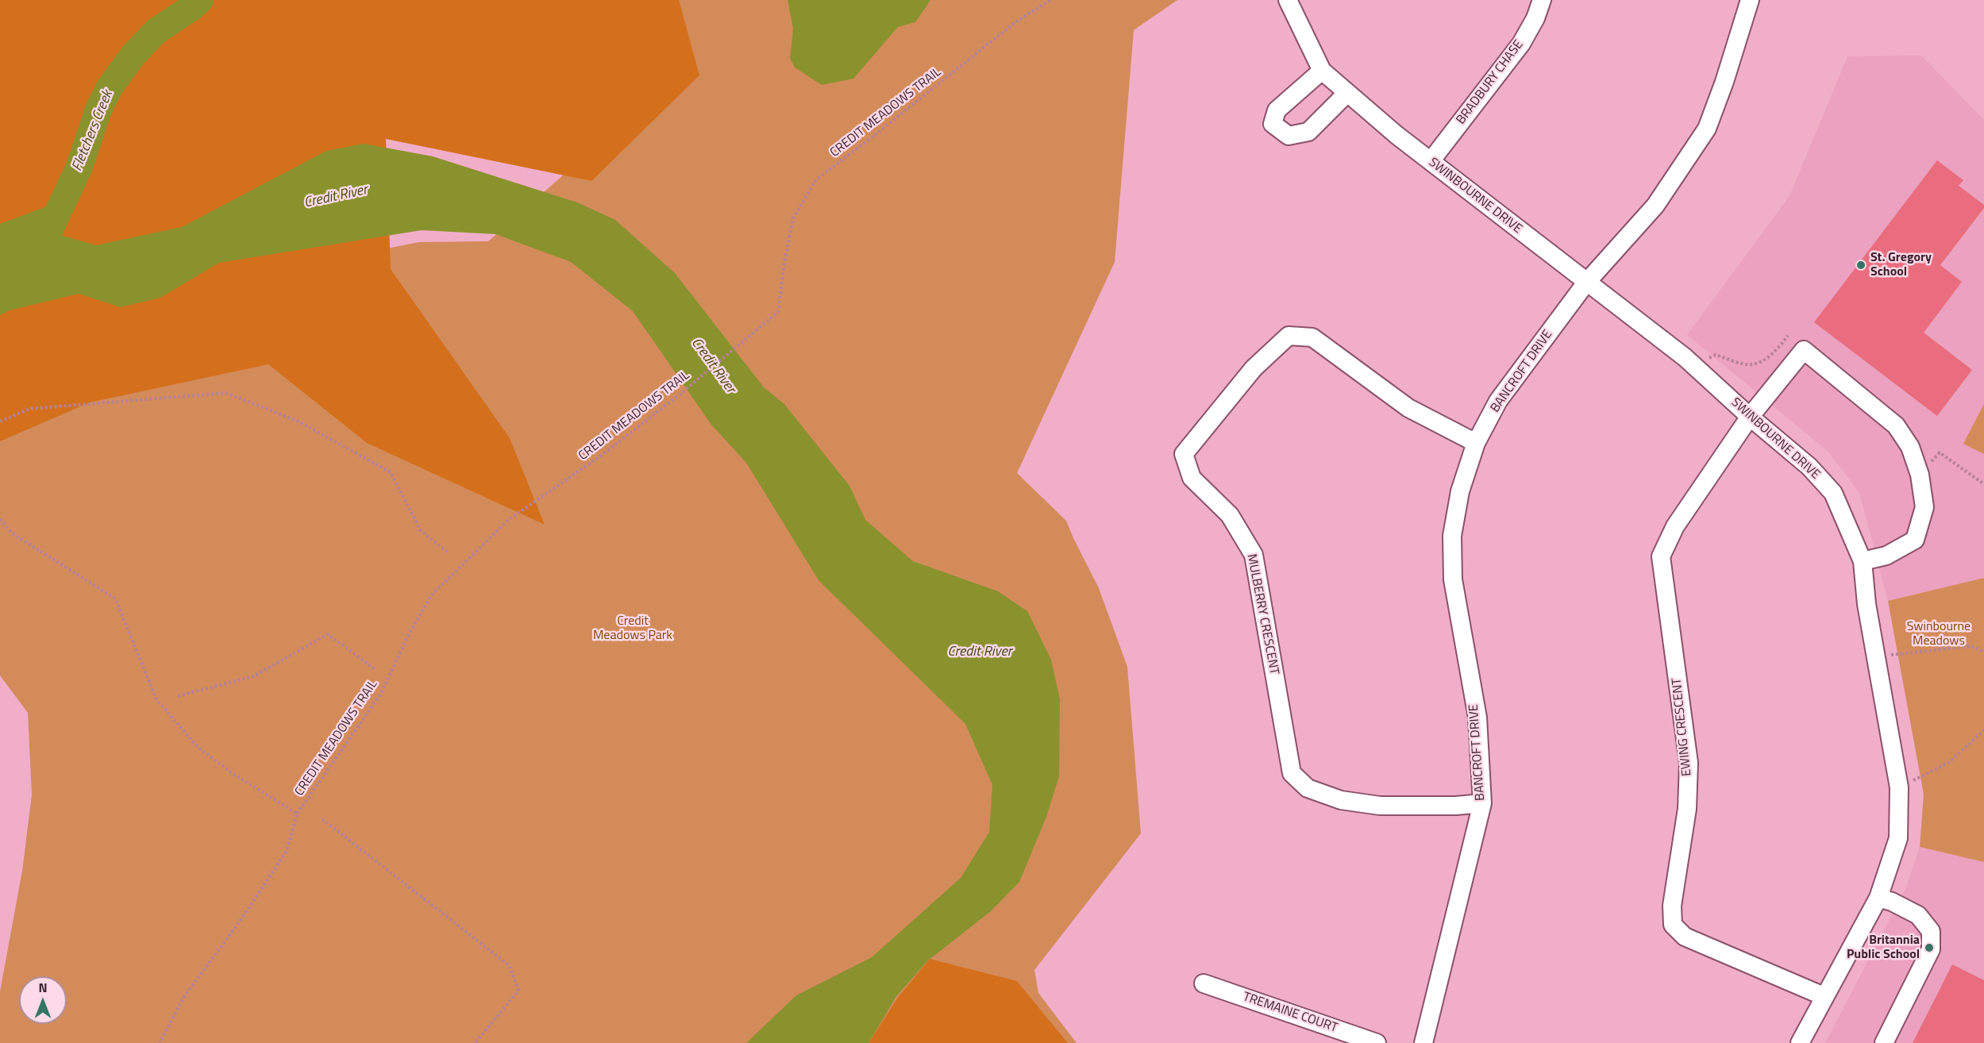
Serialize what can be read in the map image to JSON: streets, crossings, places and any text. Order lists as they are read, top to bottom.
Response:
{
  "streets": {
    "street": [
      "BRADBURY CHASE",
      "SWINBOURNE DRIVE",
      "BANCROFT DRIVE",
      "MULBERRY CRESCENT",
      "EWING CRESCENT",
      "TREMAINE COURT"
    ],
    "path": ["CREDIT MEADOWS TRAIL"]
  },
  "crossings": [
    ["BRADBURY CHASE", "SWINBOURNE DRIVE"],
    ["SWINBOURNE DRIVE", "BANCROFT DRIVE"],
    ["SWINBOURNE DRIVE", "EWING CRESCENT"],
    ["BANCROFT DRIVE", "MULBERRY CRESCENT"]
  ],
  "water": ["Fletchers Creek", "Credit River"],
  "parks": ["Credit Meadows Park", "Swinbourne Meadows"],
  "places": ["St. Gregory School", "Britannia Public School"],
  "north": "top"
}
